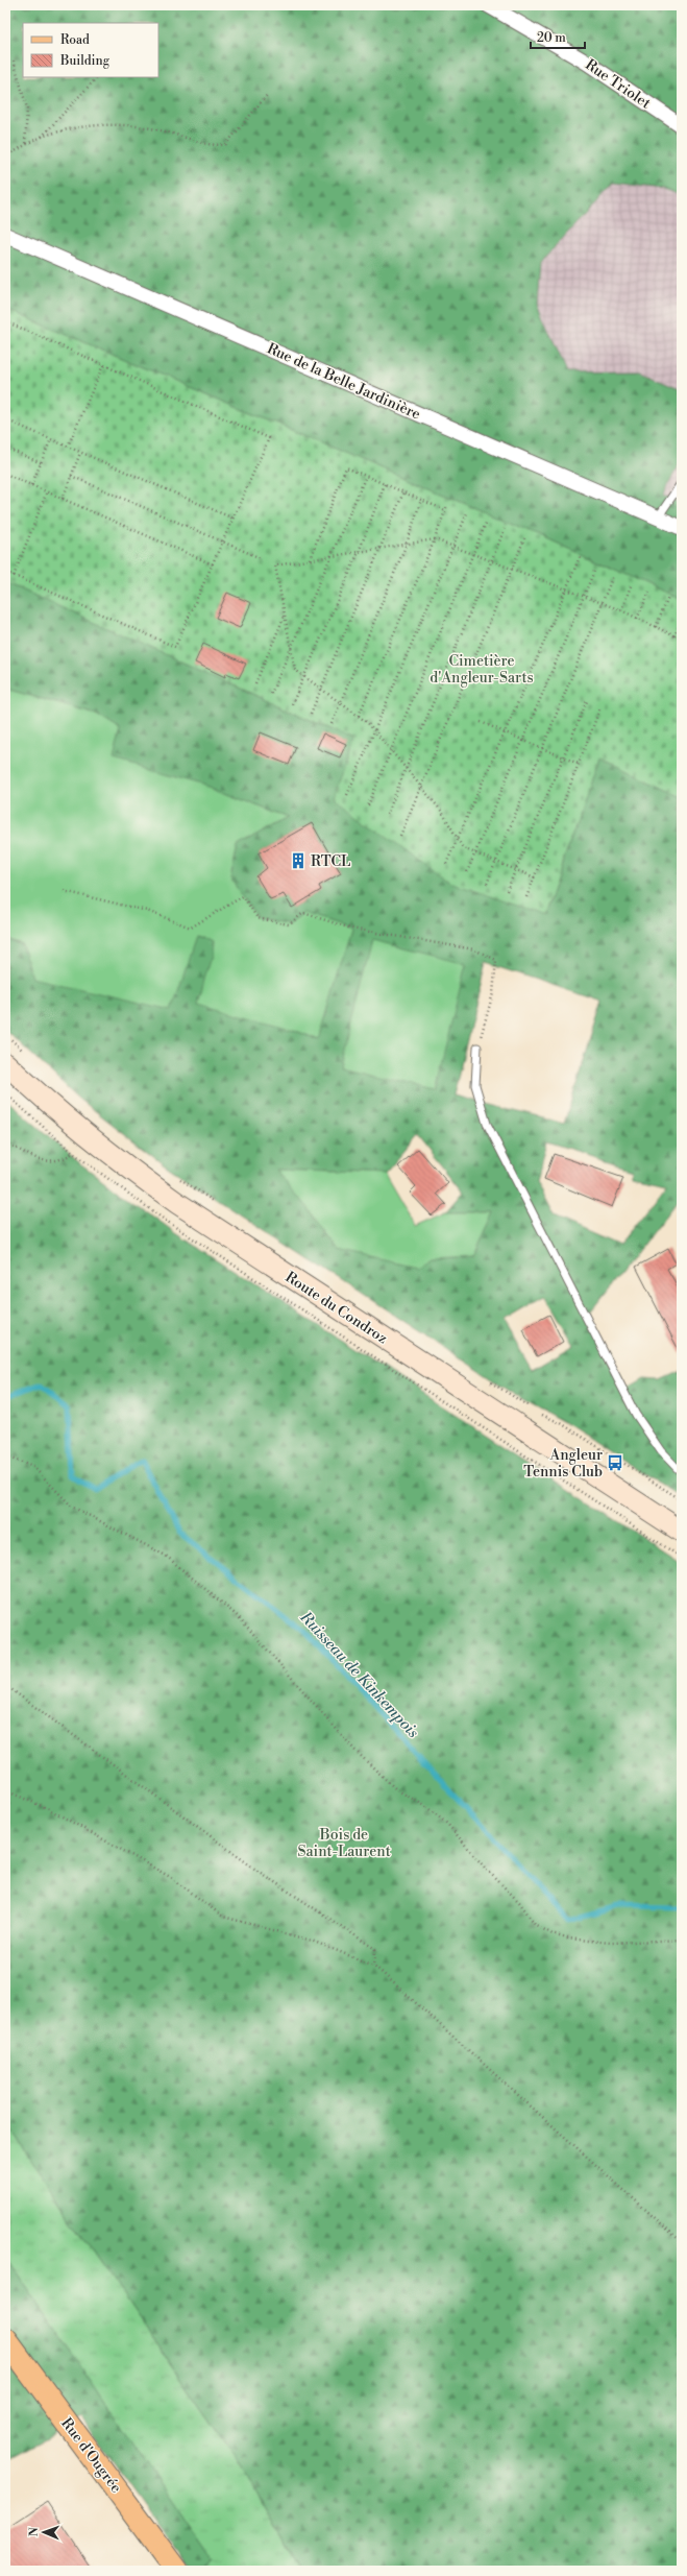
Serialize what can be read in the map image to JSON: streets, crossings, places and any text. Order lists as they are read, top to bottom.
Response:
{
  "streets": {
    "main road": ["Route du Condroz", "Rue d'Ougrée"],
    "street": ["Rue Triolet", "Rue de la Belle Jardinière"]
  },
  "water": ["Ruisseau de Kinkempois"],
  "parks": ["Cimetière d'Angleur-Sarts", "Bois de Saint-Laurent"],
  "places": {
    "building": ["RTCL"],
    "bus stop": ["Angleur Tennis Club"]
  },
  "legend": ["Road", "Building"],
  "scale_bar": "20 m",
  "north": "left"
}
